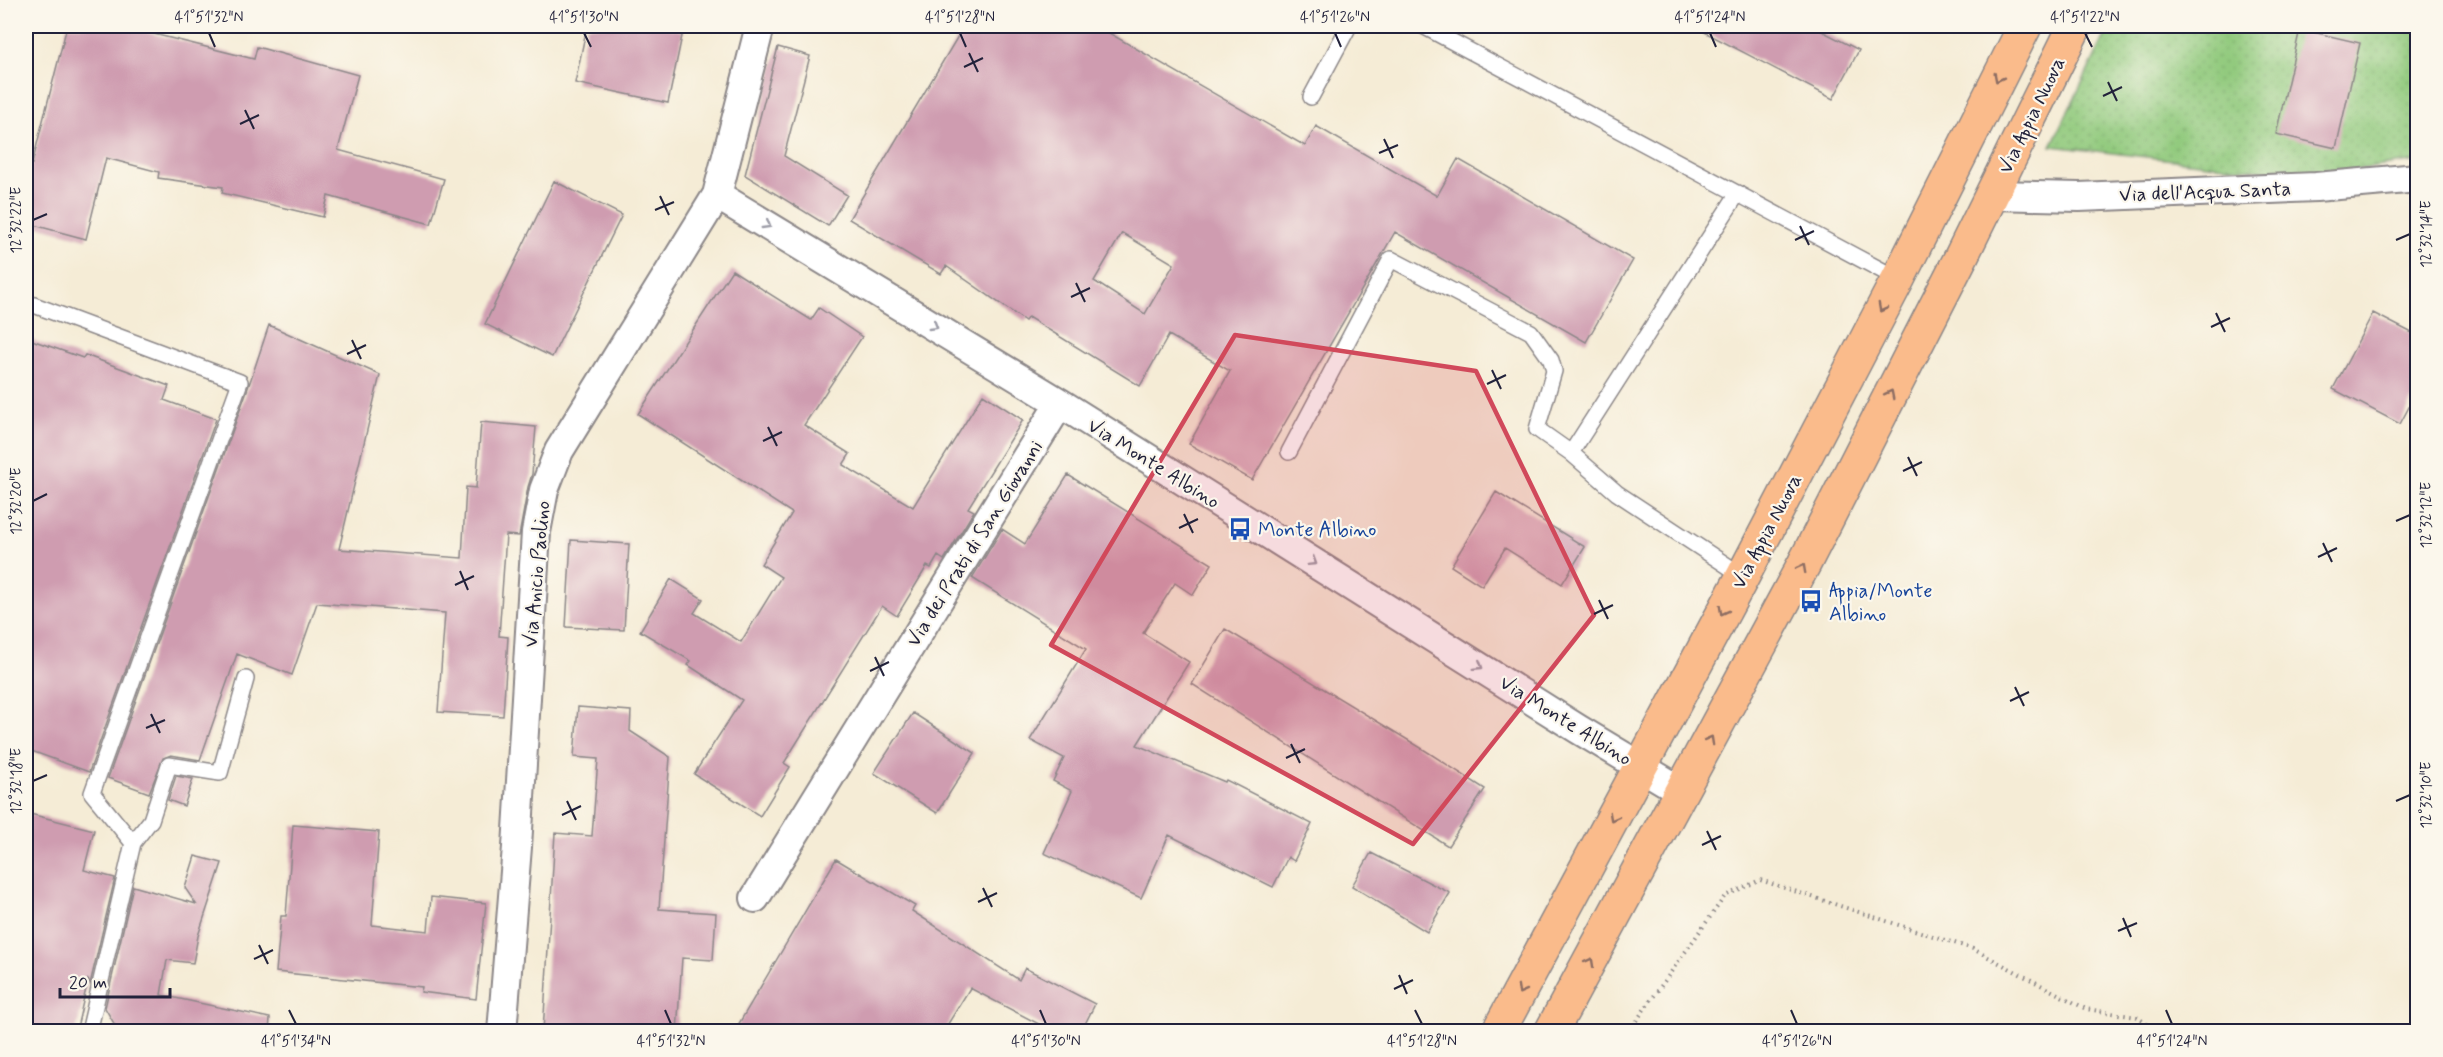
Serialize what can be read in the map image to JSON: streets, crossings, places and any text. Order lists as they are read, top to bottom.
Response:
{
  "streets": {
    "main road": ["Via Appia Nuova"],
    "street": [
      "Via dell'Acqua Santa",
      "Via Monte Albino",
      "Via dei Prati di San Giovanni",
      "Via Anicio Paolino"
    ]
  },
  "crossings": [
    ["Via Appia Nuova", "Via dell'Acqua Santa"],
    ["Via Appia Nuova", "Via Monte Albino"],
    ["Via Monte Albino", "Via dei Prati di San Giovanni"],
    ["Via Monte Albino", "Via Anicio Paolino"]
  ],
  "one_way": ["Via Monte Albino"],
  "places": {
    "bus stop": ["Monte Albino", "Appia/Monte Albino"]
  },
  "scale_bar": "20 m",
  "coordinates": [
    "41°51'32\"N",
    "41°51'30\"N",
    "41°51'28\"N",
    "41°51'26\"N",
    "41°51'24\"N",
    "41°51'22\"N",
    "12°32'22\"E",
    "12°32'14\"E",
    "12°32'20\"E",
    "12°32'12\"E",
    "12°32'18\"E",
    "12°32'10\"E",
    "41°51'34\"N"
  ]
}
